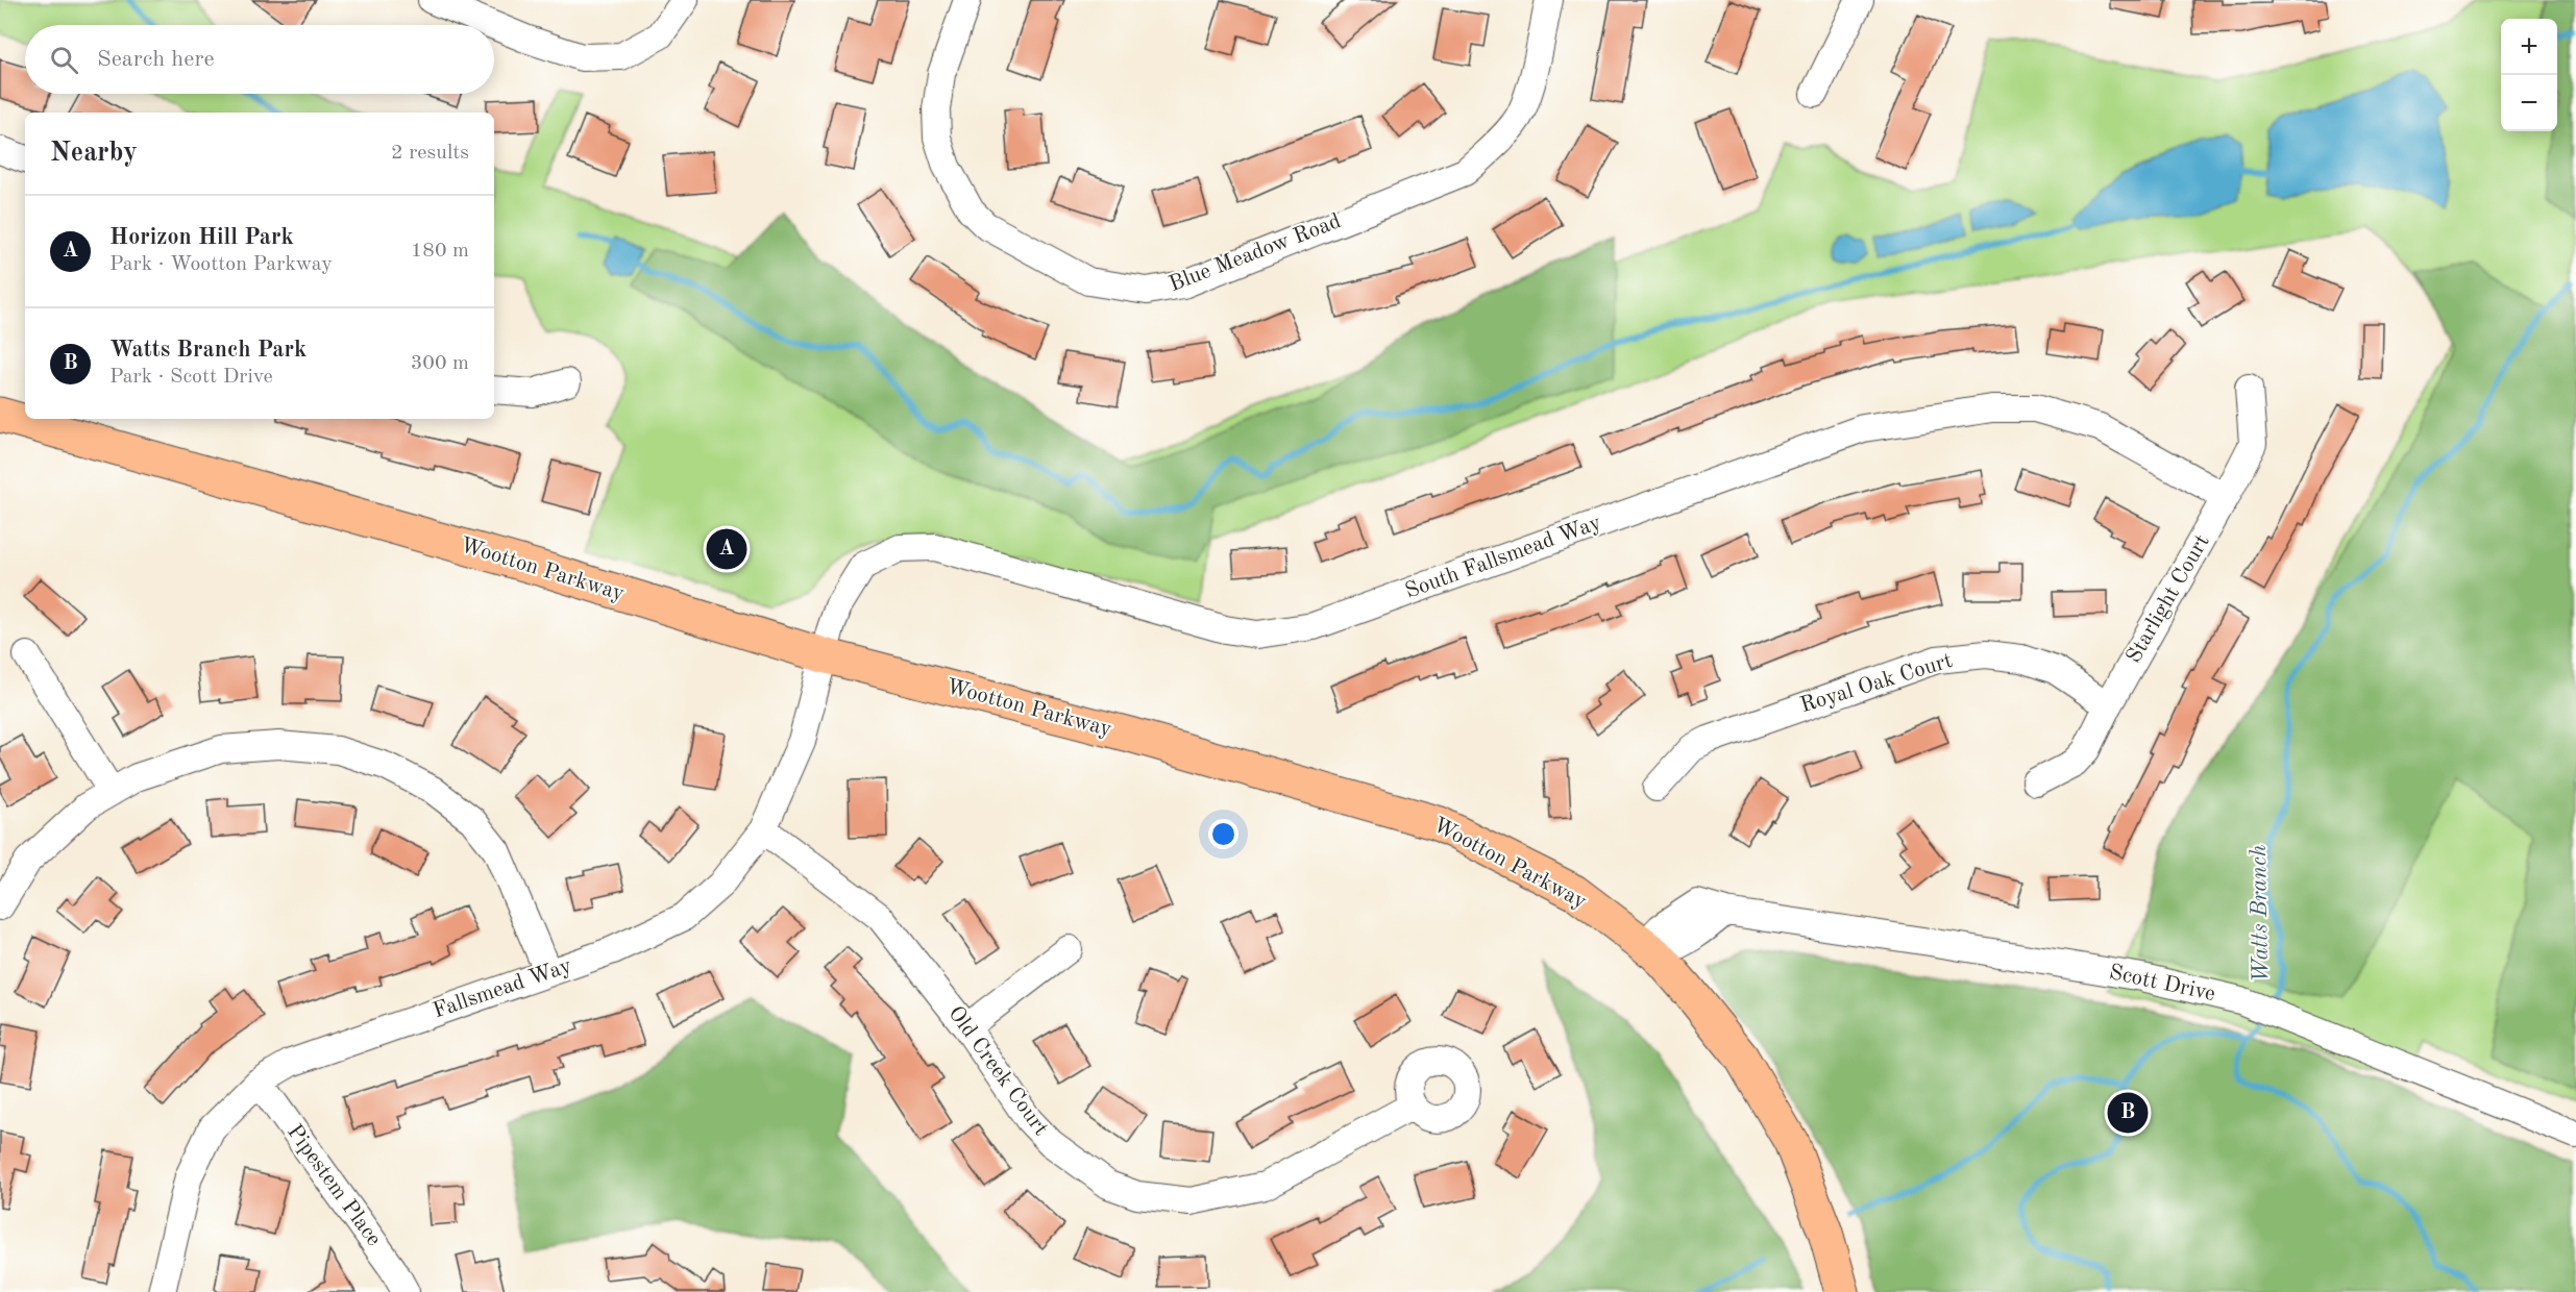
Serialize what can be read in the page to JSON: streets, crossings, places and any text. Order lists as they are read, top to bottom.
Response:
{
  "streets": {
    "main road": ["Wootton Parkway"],
    "street": [
      "Blue Meadow Road",
      "South Fallsmead Way",
      "Starlight Court",
      "Royal Oak Court",
      "Scott Drive",
      "Fallsmead Way",
      "Old Creek Court",
      "Pipestem Place"
    ]
  },
  "crossings": [
    ["South Fallsmead Way", "Wootton Parkway"],
    ["South Fallsmead Way", "Starlight Court"],
    ["South Fallsmead Way", "Fallsmead Way"],
    ["Wootton Parkway", "Scott Drive"],
    ["Wootton Parkway", "Fallsmead Way"],
    ["Starlight Court", "Royal Oak Court"],
    ["Fallsmead Way", "Old Creek Court"],
    ["Fallsmead Way", "Pipestem Place"]
  ],
  "water": ["Watts Branch"],
  "page": {
    "map_buttons": ["+", "−"],
    "search": "Search here",
    "heading": ["Nearby", "2 results"],
    "list": [
      {
        "mark": "A",
        "name": "Horizon Hill Park",
        "note": "Park · Wootton Parkway",
        "value": "180 m"
      },
      {
        "mark": "B",
        "name": "Watts Branch Park",
        "note": "Park · Scott Drive",
        "value": "300 m"
      }
    ],
    "pins": ["A", "B"]
  }
}
